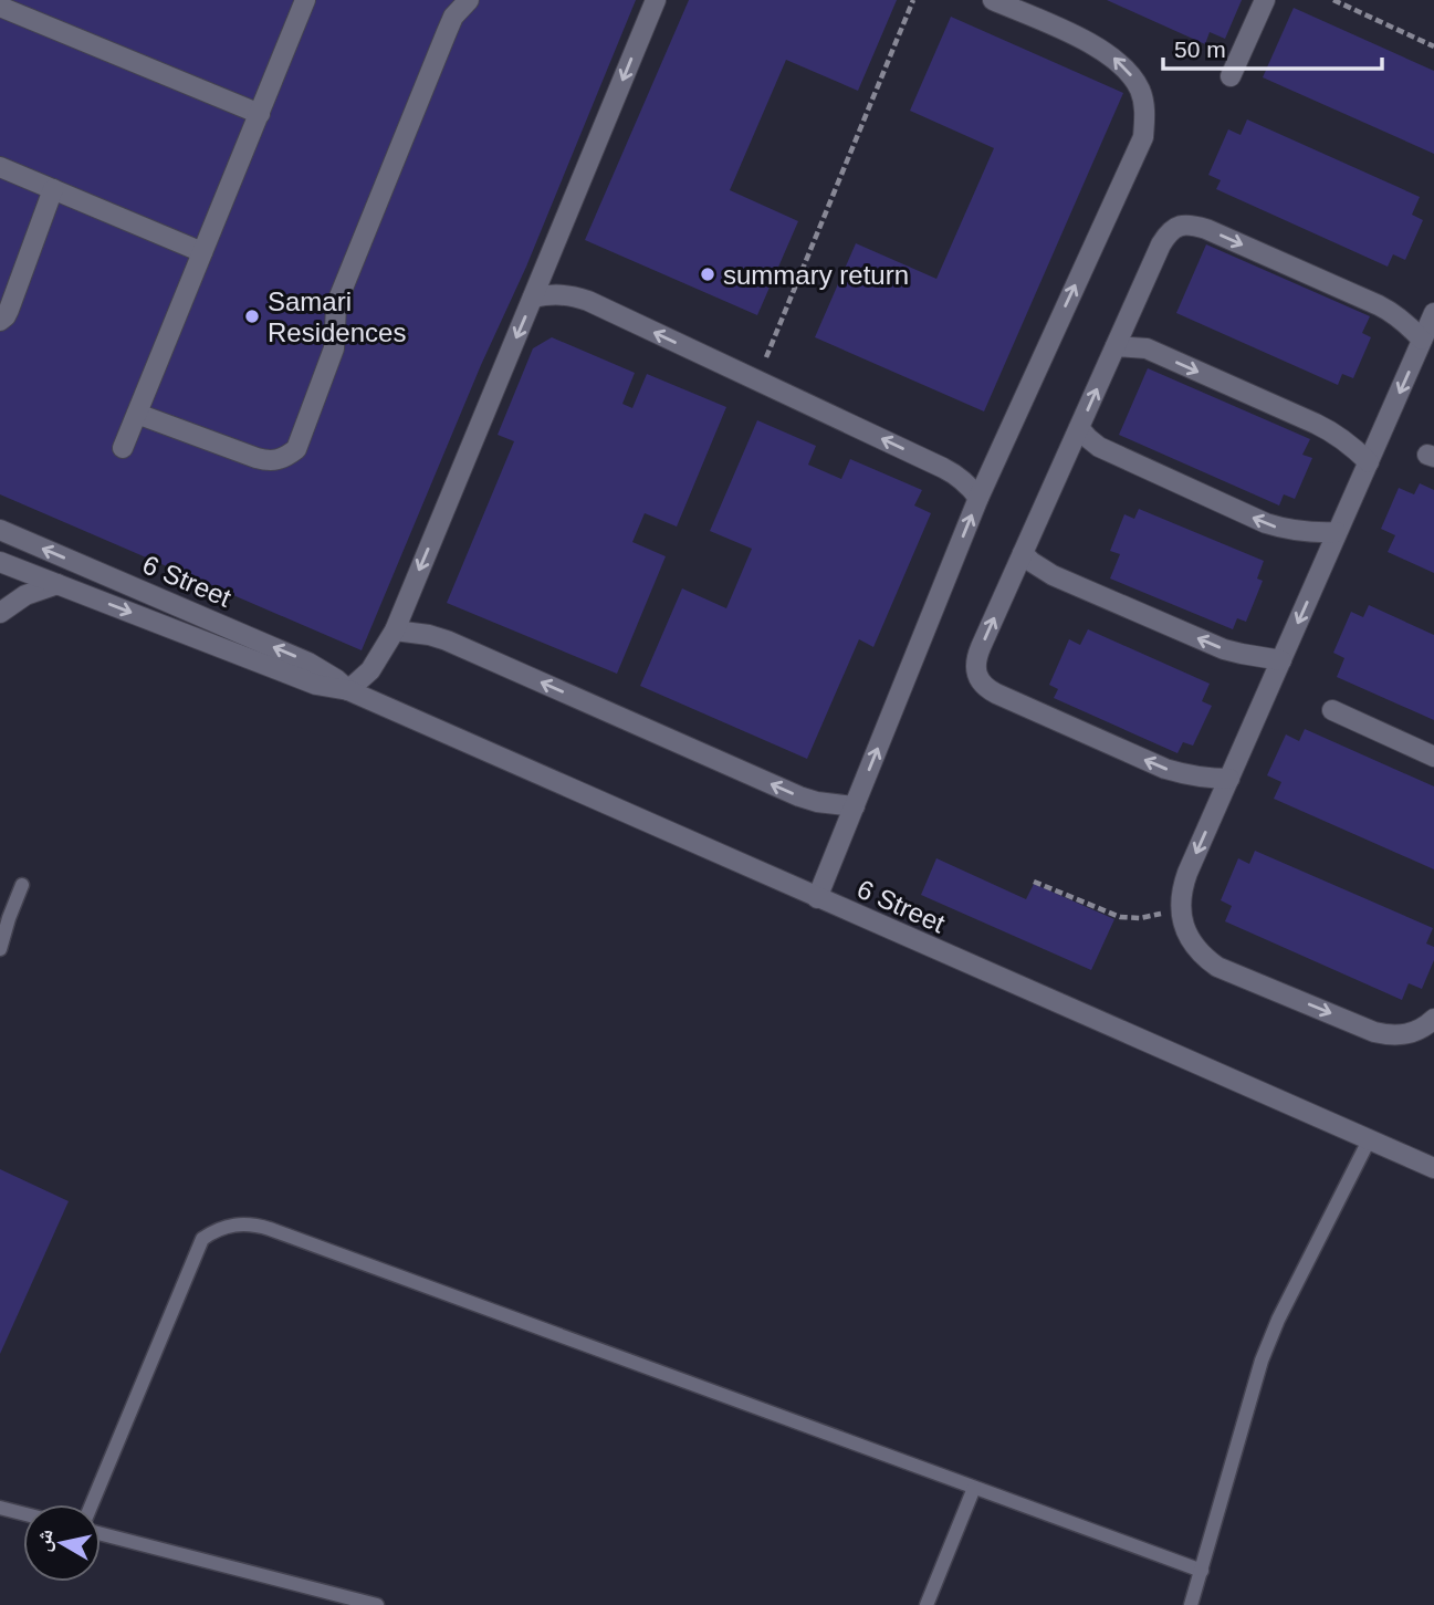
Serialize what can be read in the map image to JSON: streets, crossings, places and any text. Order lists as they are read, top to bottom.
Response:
{
  "streets": {
    "street": ["6 Street"]
  },
  "places": ["summary return", "Samari Residences"],
  "scale_bar": "50 m",
  "north": "left"
}
